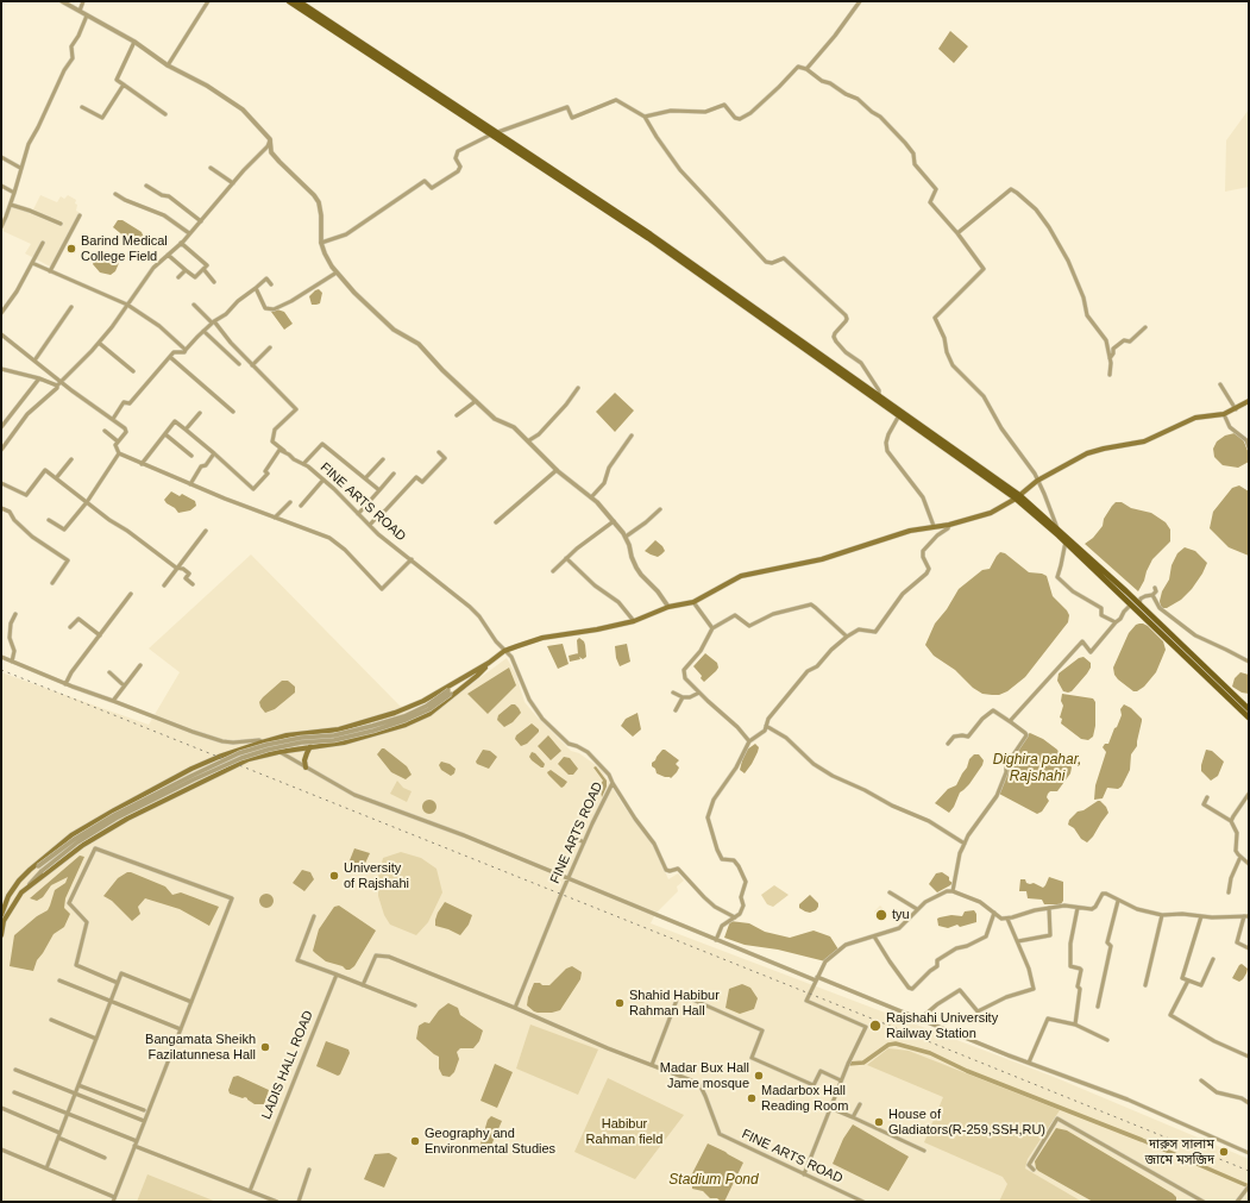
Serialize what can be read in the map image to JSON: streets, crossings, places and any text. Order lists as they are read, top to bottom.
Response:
{
  "streets": {
    "street": ["FINE ARTS ROAD", "LADIS HALL ROAD"]
  },
  "water": ["Dighira pahar, Rajshahi", "Stadium Pond"],
  "parks": ["Habibur Rahman field"],
  "places": [
    "Barind Medical College Field",
    "University of Rajshahi",
    "tyu",
    "Shahid Habibur Rahman Hall",
    "Rajshahi University Railway Station",
    "Bangamata Sheikh Fazilatunnesa Hall",
    "Madar Bux Hall Jame mosque",
    "Madarbox Hall Reading Room",
    "House of Gladiators(R-259,SSH,RU)",
    "Geography and Environmental Studies",
    "দারুস সালাম জামে মসজিদ"
  ]
}
